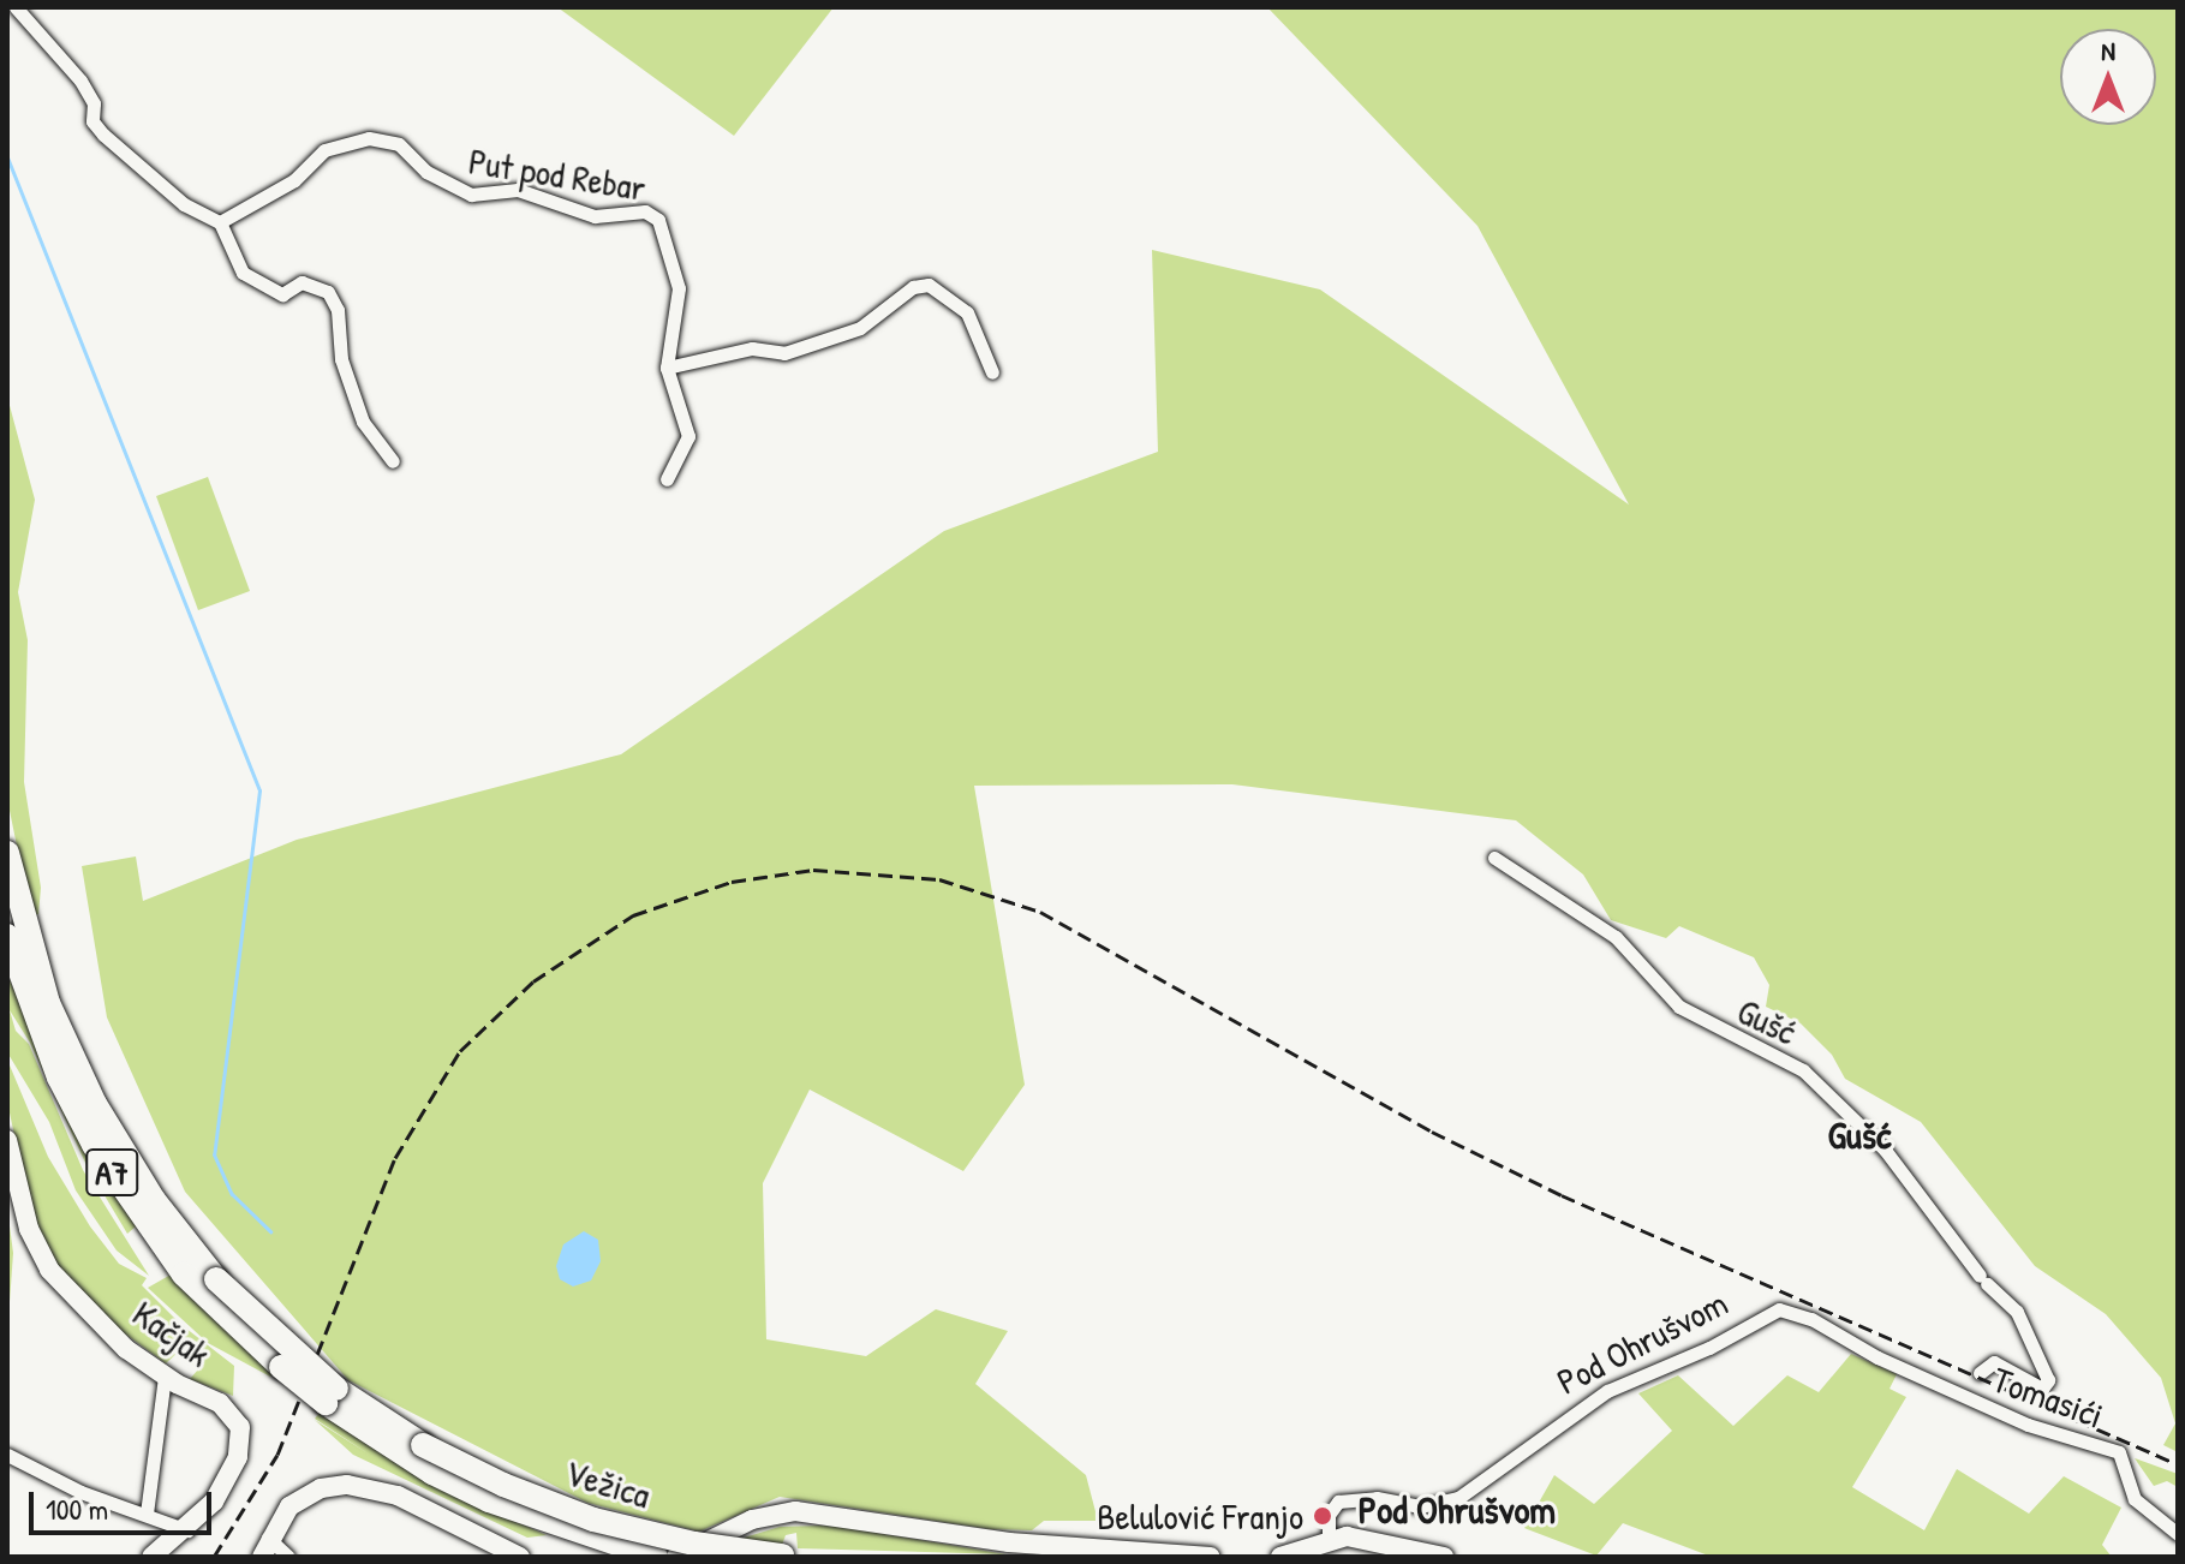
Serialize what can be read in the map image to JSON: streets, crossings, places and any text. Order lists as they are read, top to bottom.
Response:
{
  "streets": {
    "highway": ["A7", "Vežica"],
    "street": [
      "Put pod Rebar",
      "Gušć",
      "Kačjak",
      "Pod Ohrušvom",
      "Tomasići"
    ]
  },
  "crossings": [
    ["Gušć", "Pod Ohrušvom"],
    ["Gušć", "Tomasići"],
    ["A7", "Vežica"],
    ["Pod Ohrušvom", "Tomasići"]
  ],
  "districts": ["Gušć", "Pod Ohrušvom"],
  "places": ["Belulović Franjo"],
  "scale_bar": "100 m",
  "north": "top"
}
